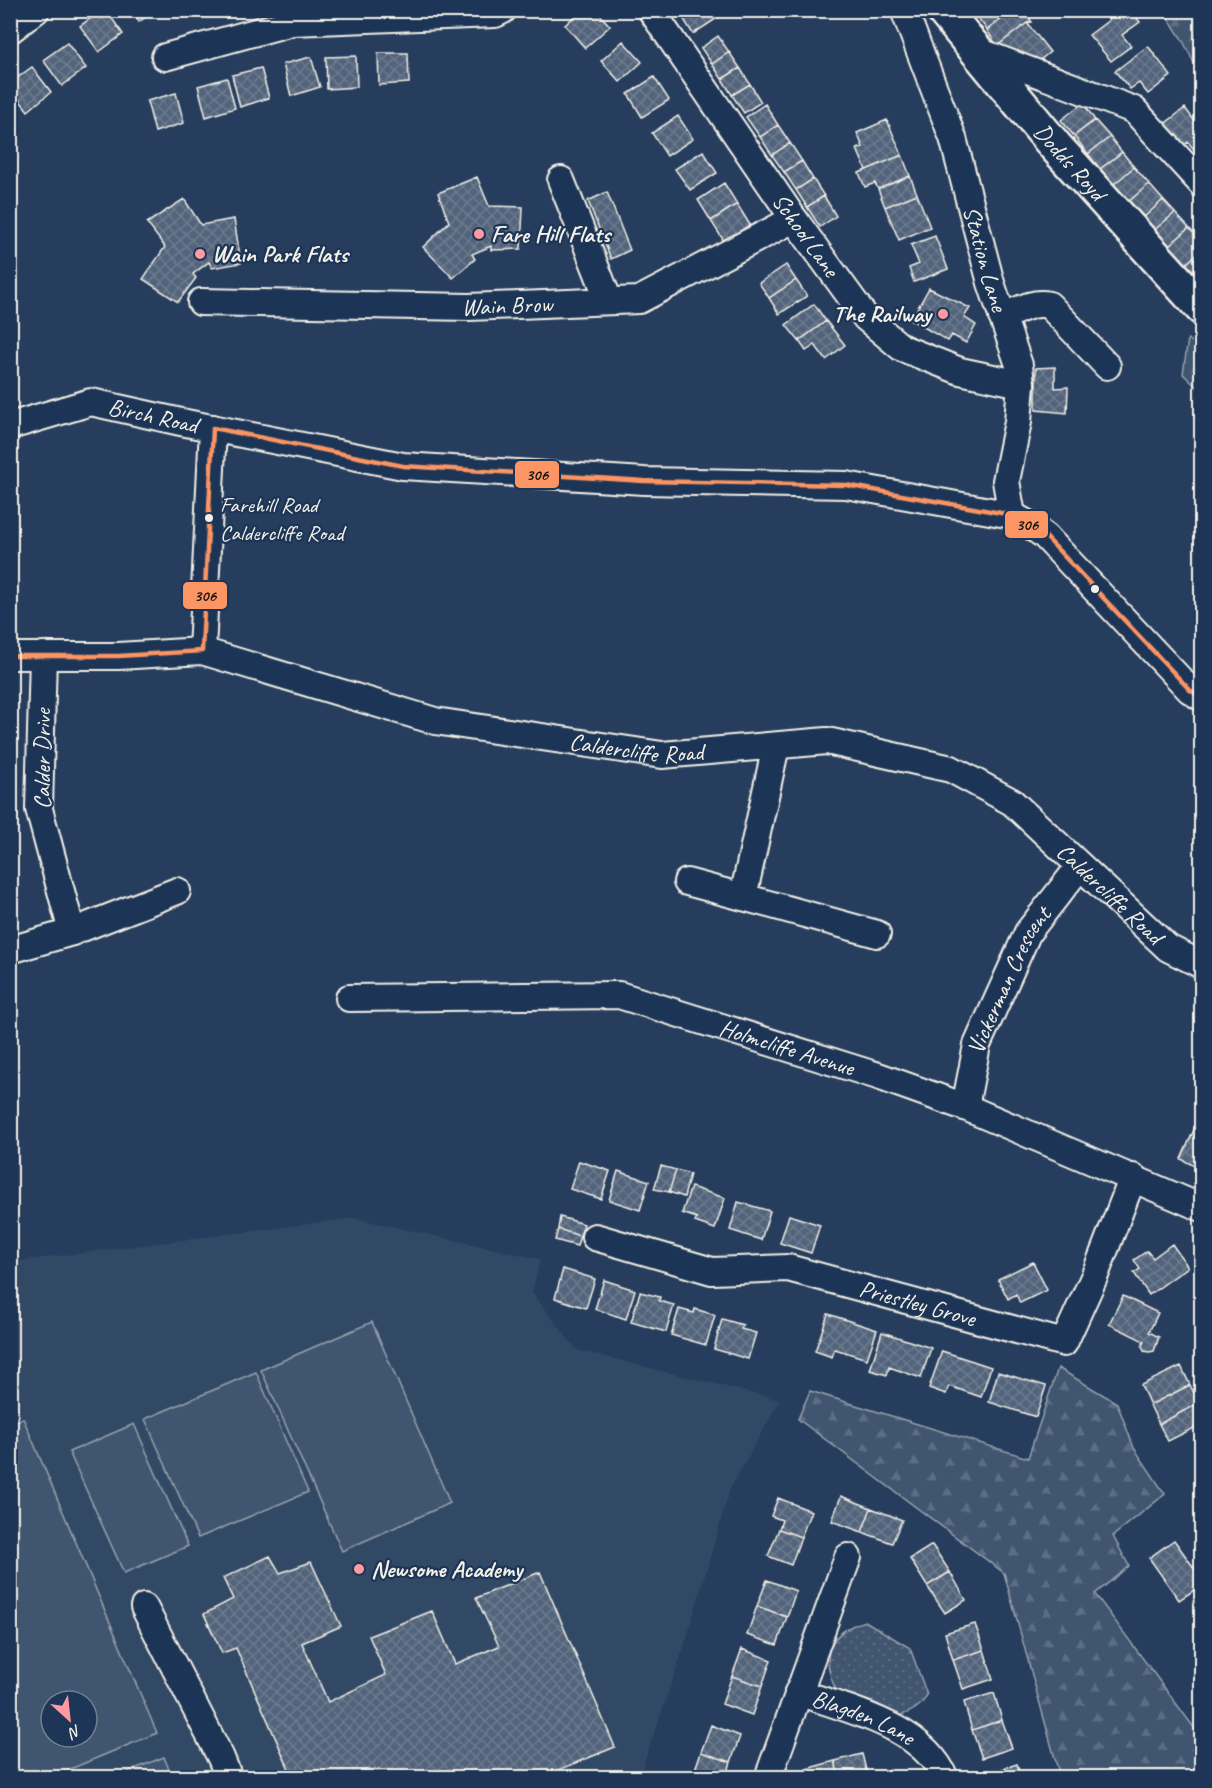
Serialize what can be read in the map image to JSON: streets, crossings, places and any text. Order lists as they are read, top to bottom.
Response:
{
  "streets": {
    "main road": ["Dodds Royd"],
    "street": [
      "School Lane",
      "Station Lane",
      "Wain Brow",
      "Birch Road",
      "Caldercliffe Road",
      "Calder Drive",
      "Vickerman Crescent",
      "Holmcliffe Avenue",
      "Priestley Grove",
      "Blagden Lane"
    ]
  },
  "crossings": [
    ["School Lane", "Station Lane"],
    ["School Lane", "Wain Brow"],
    ["Station Lane", "Birch Road"],
    ["Caldercliffe Road", "Calder Drive"],
    ["Caldercliffe Road", "Vickerman Crescent"],
    ["Vickerman Crescent", "Holmcliffe Avenue"],
    ["Holmcliffe Avenue", "Priestley Grove"]
  ],
  "places": [
    "Fare Hill Flats",
    "Wain Park Flats",
    "The Railway",
    "Farehill Road Caldercliffe Road",
    "Newsome Academy"
  ],
  "lines": ["transit line 306"],
  "north": "bottom right"
}
